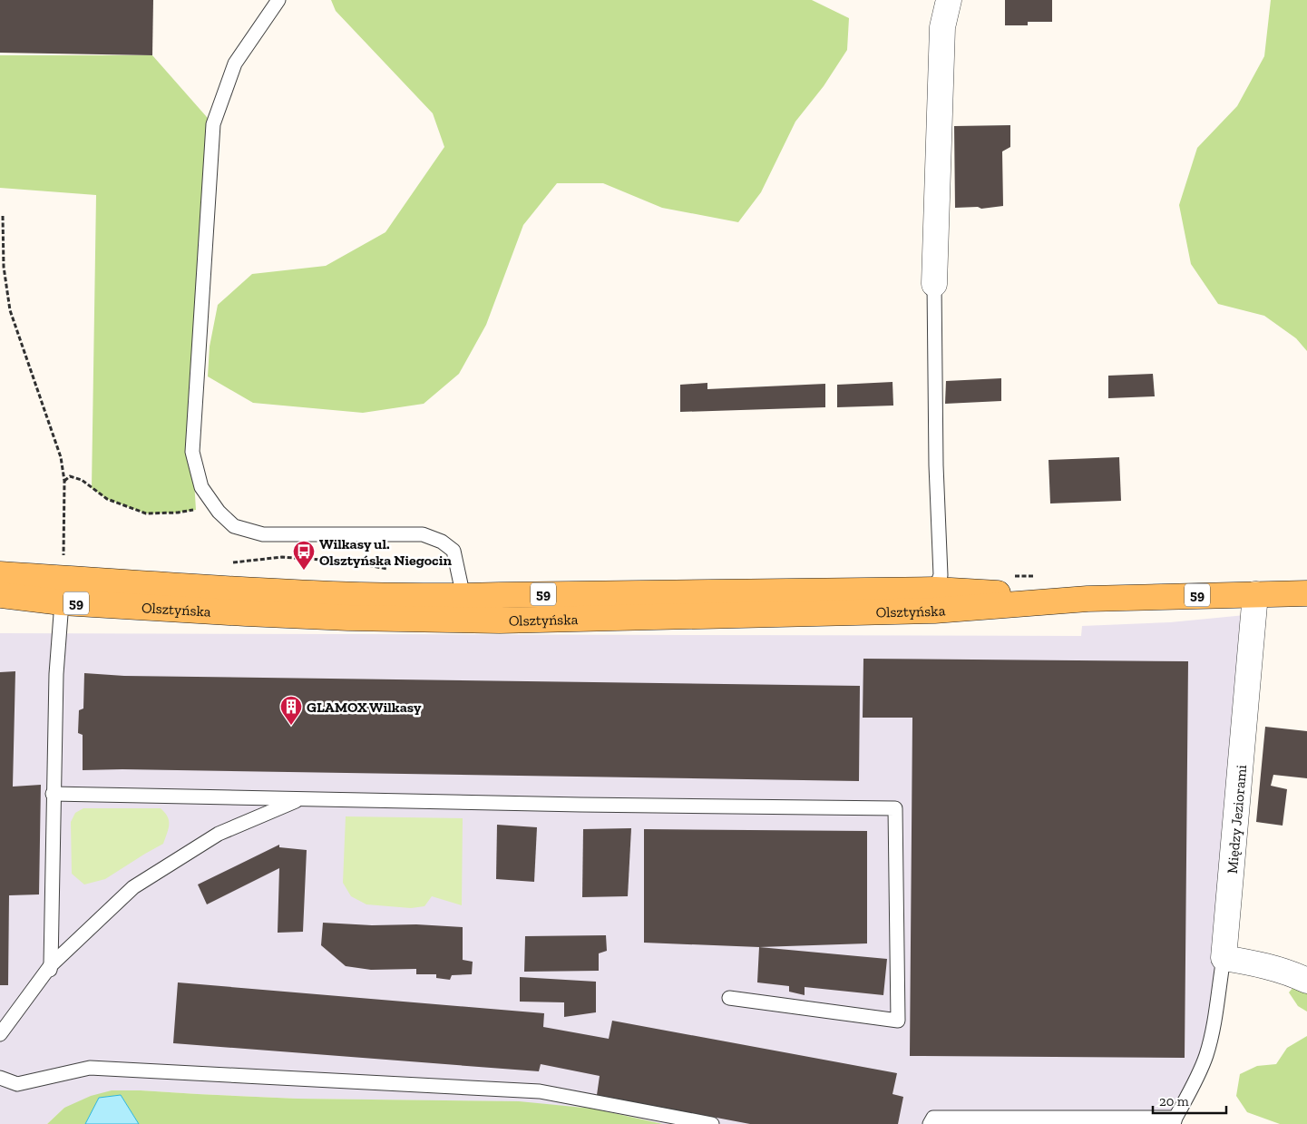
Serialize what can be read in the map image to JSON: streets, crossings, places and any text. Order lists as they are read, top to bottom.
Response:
{
  "streets": {
    "main road": ["59", "Olsztyńska"],
    "street": ["Między Jeziorami"]
  },
  "crossings": [
    ["Olsztyńska", "Między Jeziorami"]
  ],
  "places": {
    "bus stop": ["Wilkasy ul. Olsztyńska Niegocin"],
    "building": ["GLAMOX Wilkasy"]
  },
  "scale_bar": "20 m"
}
